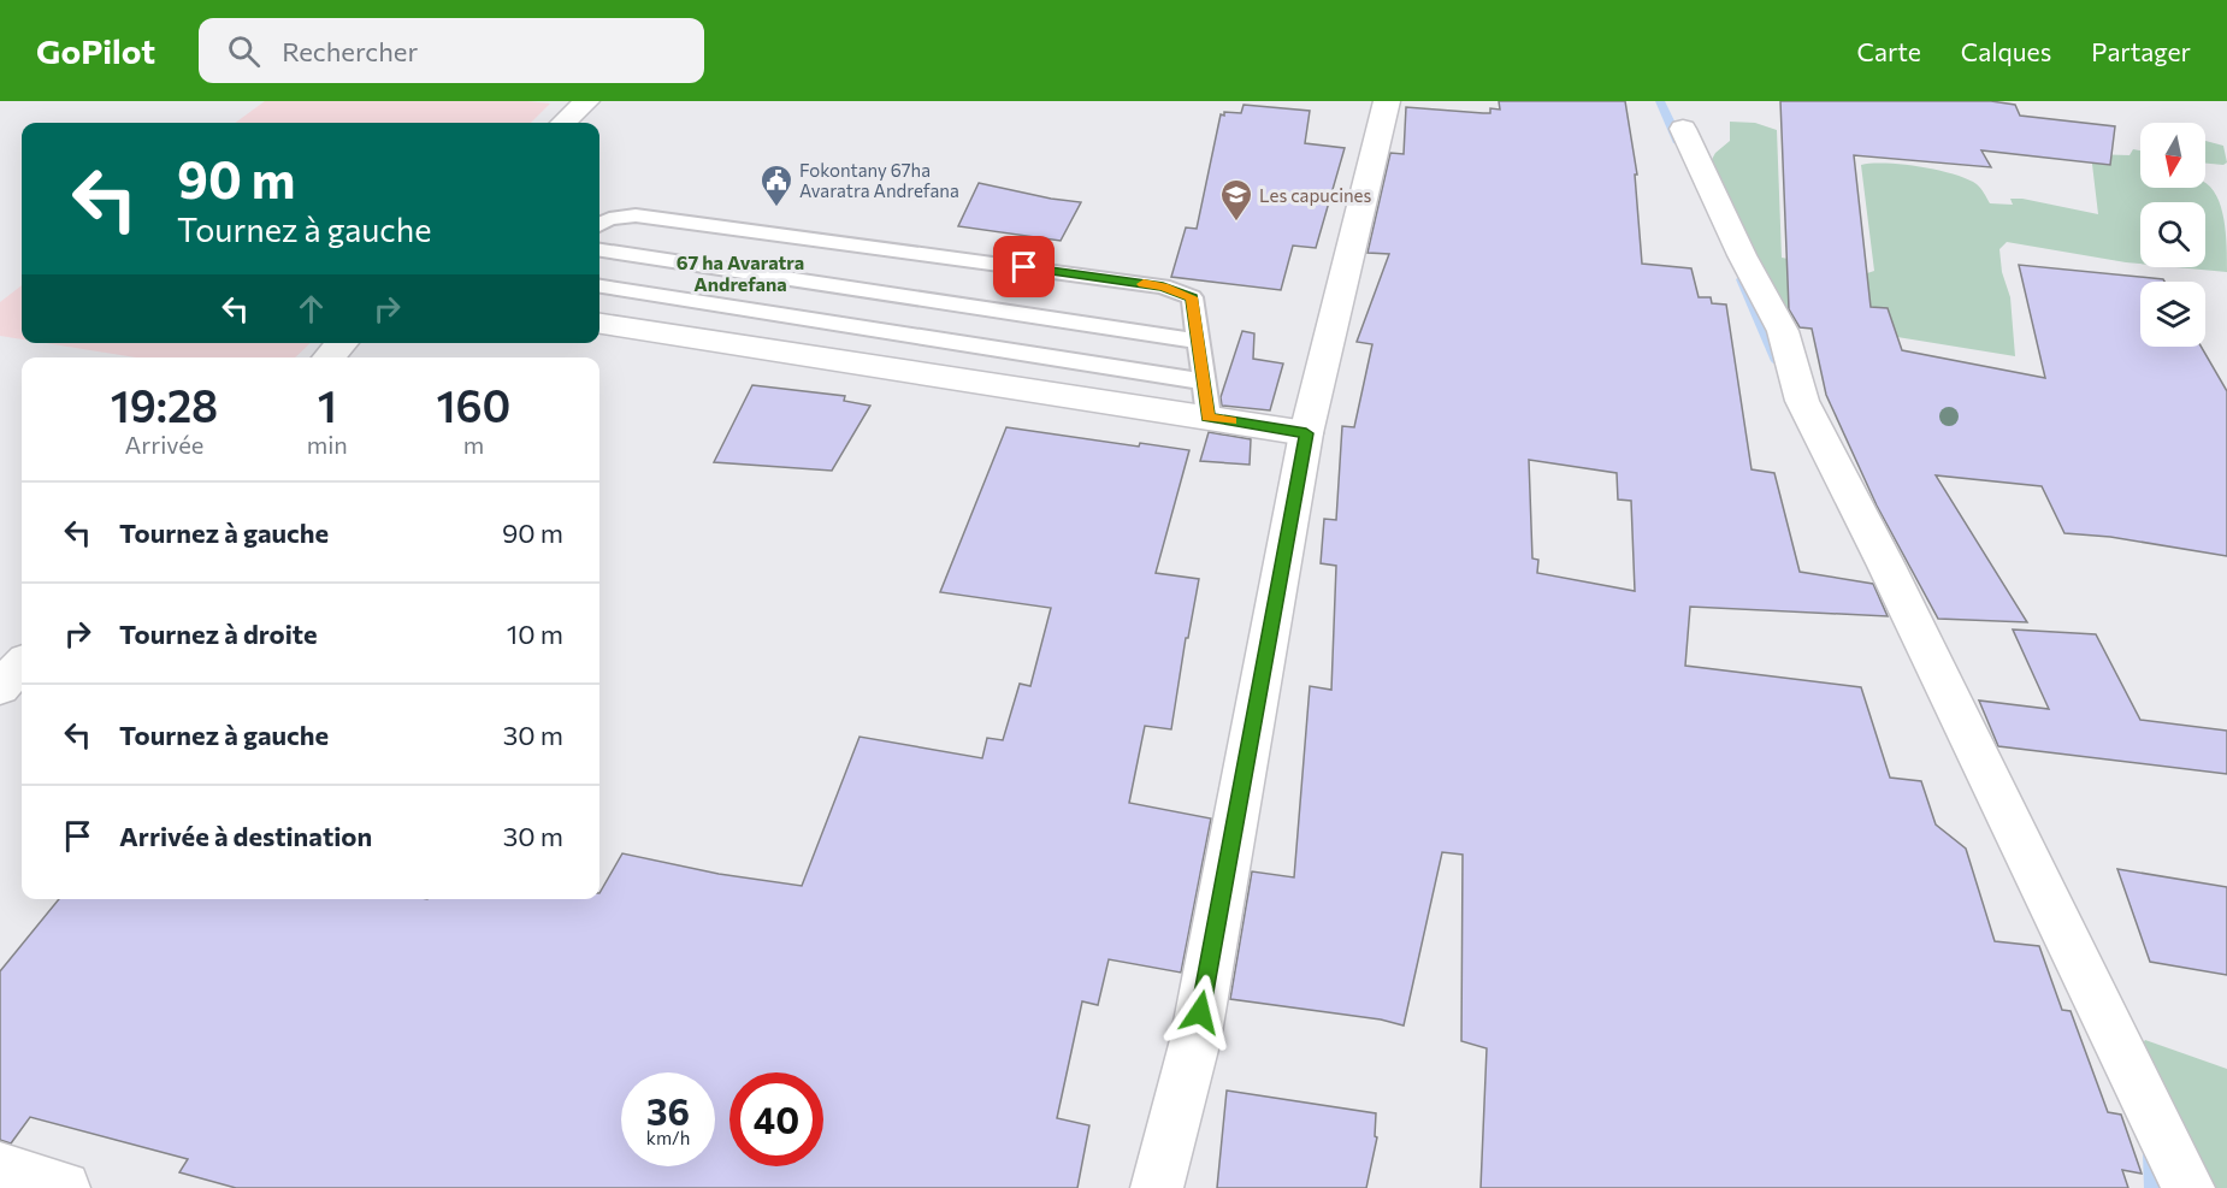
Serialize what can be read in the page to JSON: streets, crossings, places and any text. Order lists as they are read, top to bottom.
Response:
{
  "districts": ["67 ha Avaratra Andrefana"],
  "places": {
    "public building": ["Fokontany 67ha Avaratra Andrefana"],
    "school or university": ["Les capucines"]
  },
  "north": "bottom",
  "page": {
    "header": "GoPilot",
    "search": "Rechercher",
    "nav": ["Carte", "Calques", "Partager"],
    "turn": ["90 m", "Tournez à gauche"],
    "eta": [
      "19:28",
      "Arrivée",
      "1",
      "min",
      "160",
      "m"
    ],
    "list": [
      {
        "name": "Tournez à gauche",
        "value": "90 m"
      },
      {
        "name": "Tournez à droite",
        "value": "10 m"
      },
      {
        "name": "Tournez à gauche",
        "value": "30 m"
      },
      {
        "name": "Arrivée à destination",
        "value": "30 m"
      }
    ],
    "speed": "36 km/h",
    "limit": "40"
  }
}
